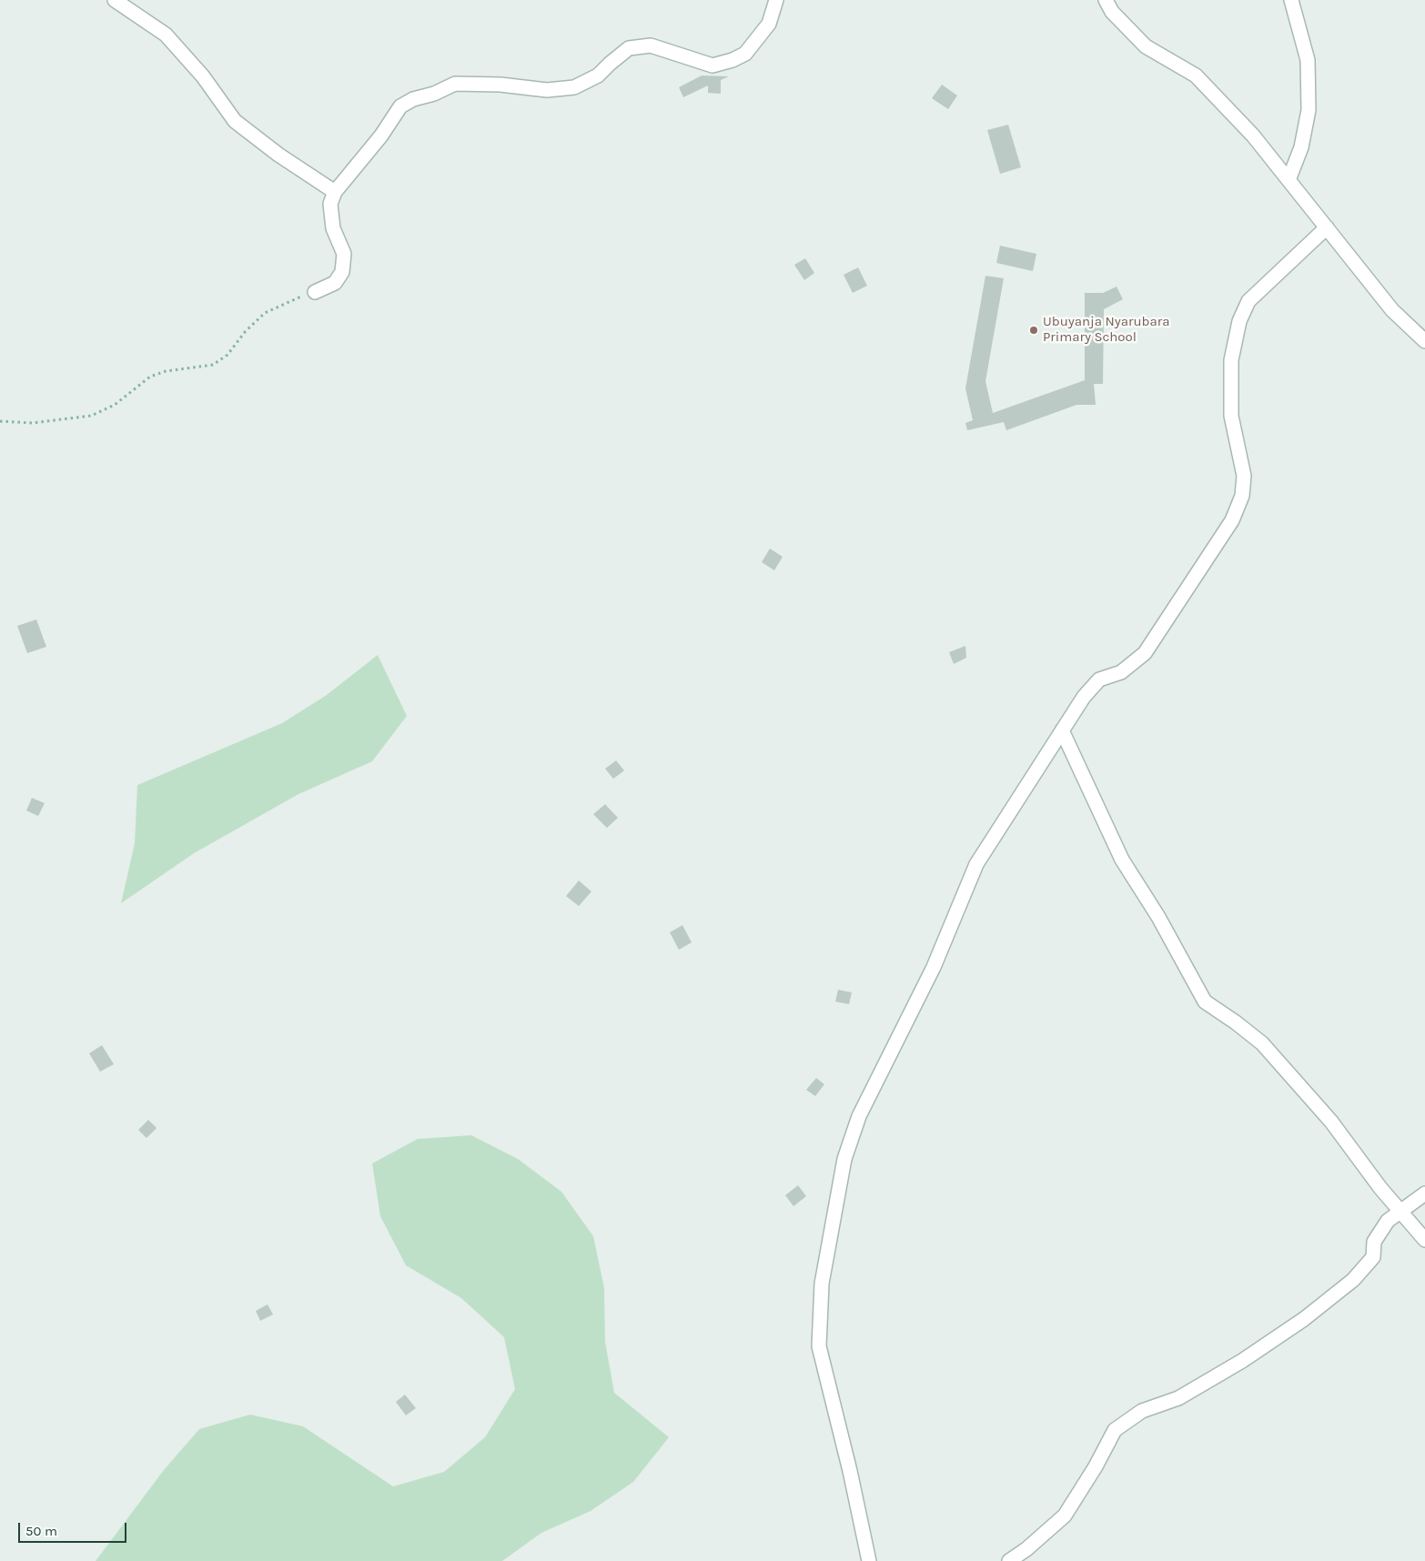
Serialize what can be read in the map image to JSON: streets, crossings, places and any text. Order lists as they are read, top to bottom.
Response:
{
  "places": ["Ubuyanja Nyarubara Primary School"],
  "scale_bar": "50 m"
}
